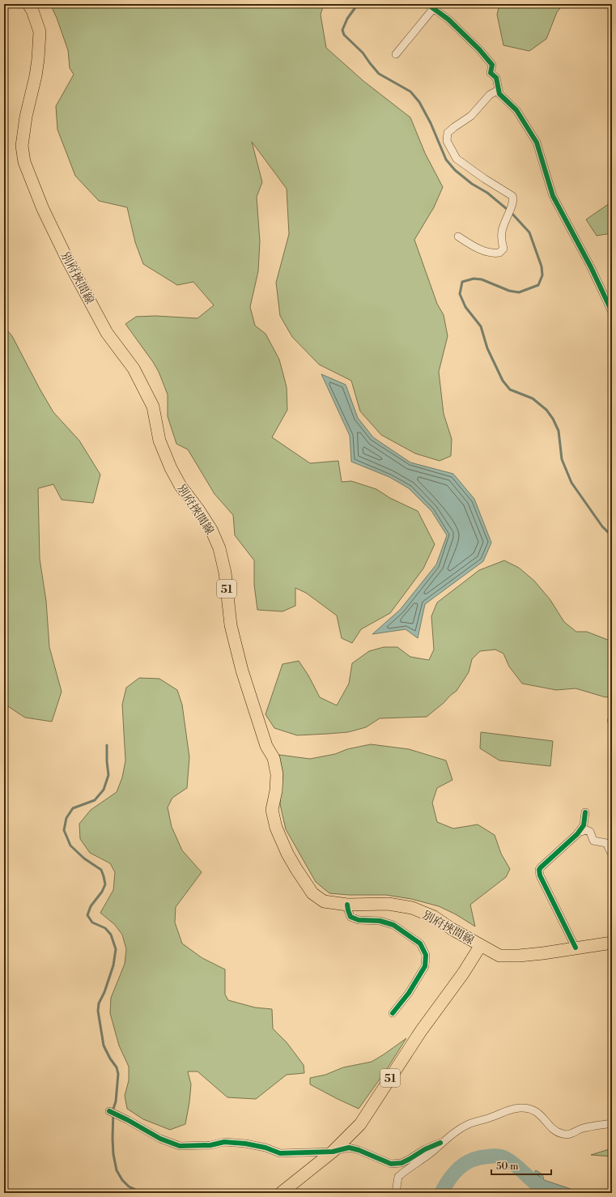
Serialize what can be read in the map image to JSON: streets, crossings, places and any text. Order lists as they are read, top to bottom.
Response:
{
  "streets": {
    "main road": ["別府挾間線", "51"]
  },
  "scale_bar": "50 m"
}
